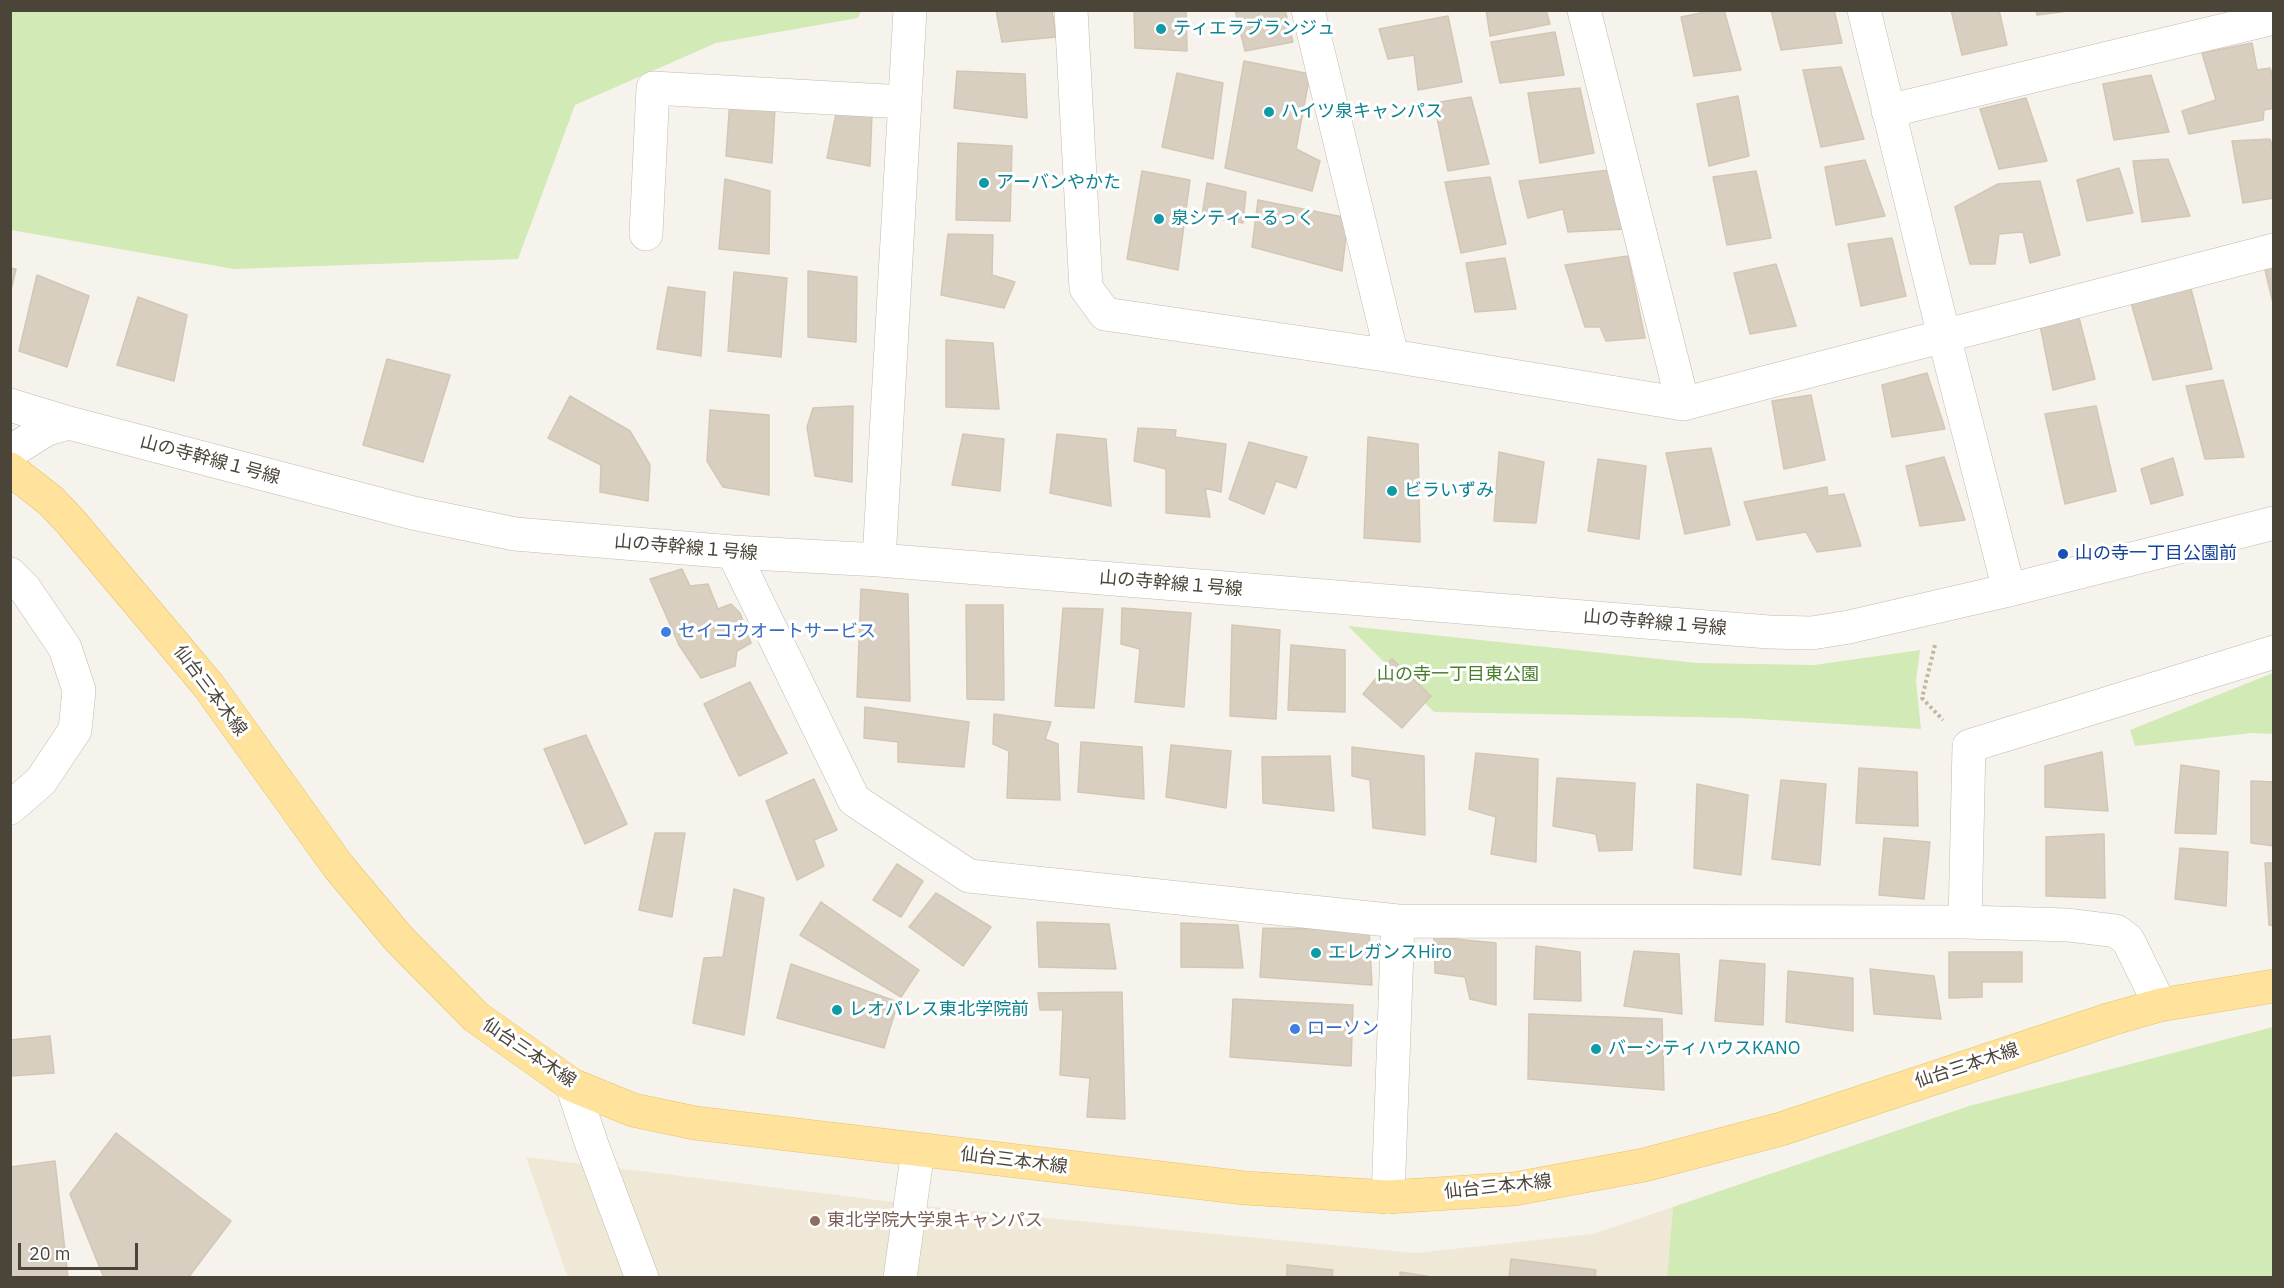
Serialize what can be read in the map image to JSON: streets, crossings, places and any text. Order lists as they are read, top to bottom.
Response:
{
  "streets": {
    "main road": ["仙台三本木線"],
    "street": ["山の寺幹線１号線"]
  },
  "parks": ["山の寺一丁目東公園"],
  "places": [
    "ティエラブランジュ",
    "ハイツ泉キャンパス",
    "アーバンやかた",
    "泉シティーるっく",
    "ビラいずみ",
    "山の寺一丁目公園前",
    "セイコウオートサービス",
    "エレガンスHiro",
    "レオパレス東北学院前",
    "ローソン",
    "バーシティハウスKANO",
    "東北学院大学泉キャンパス"
  ],
  "scale_bar": "20 m"
}
